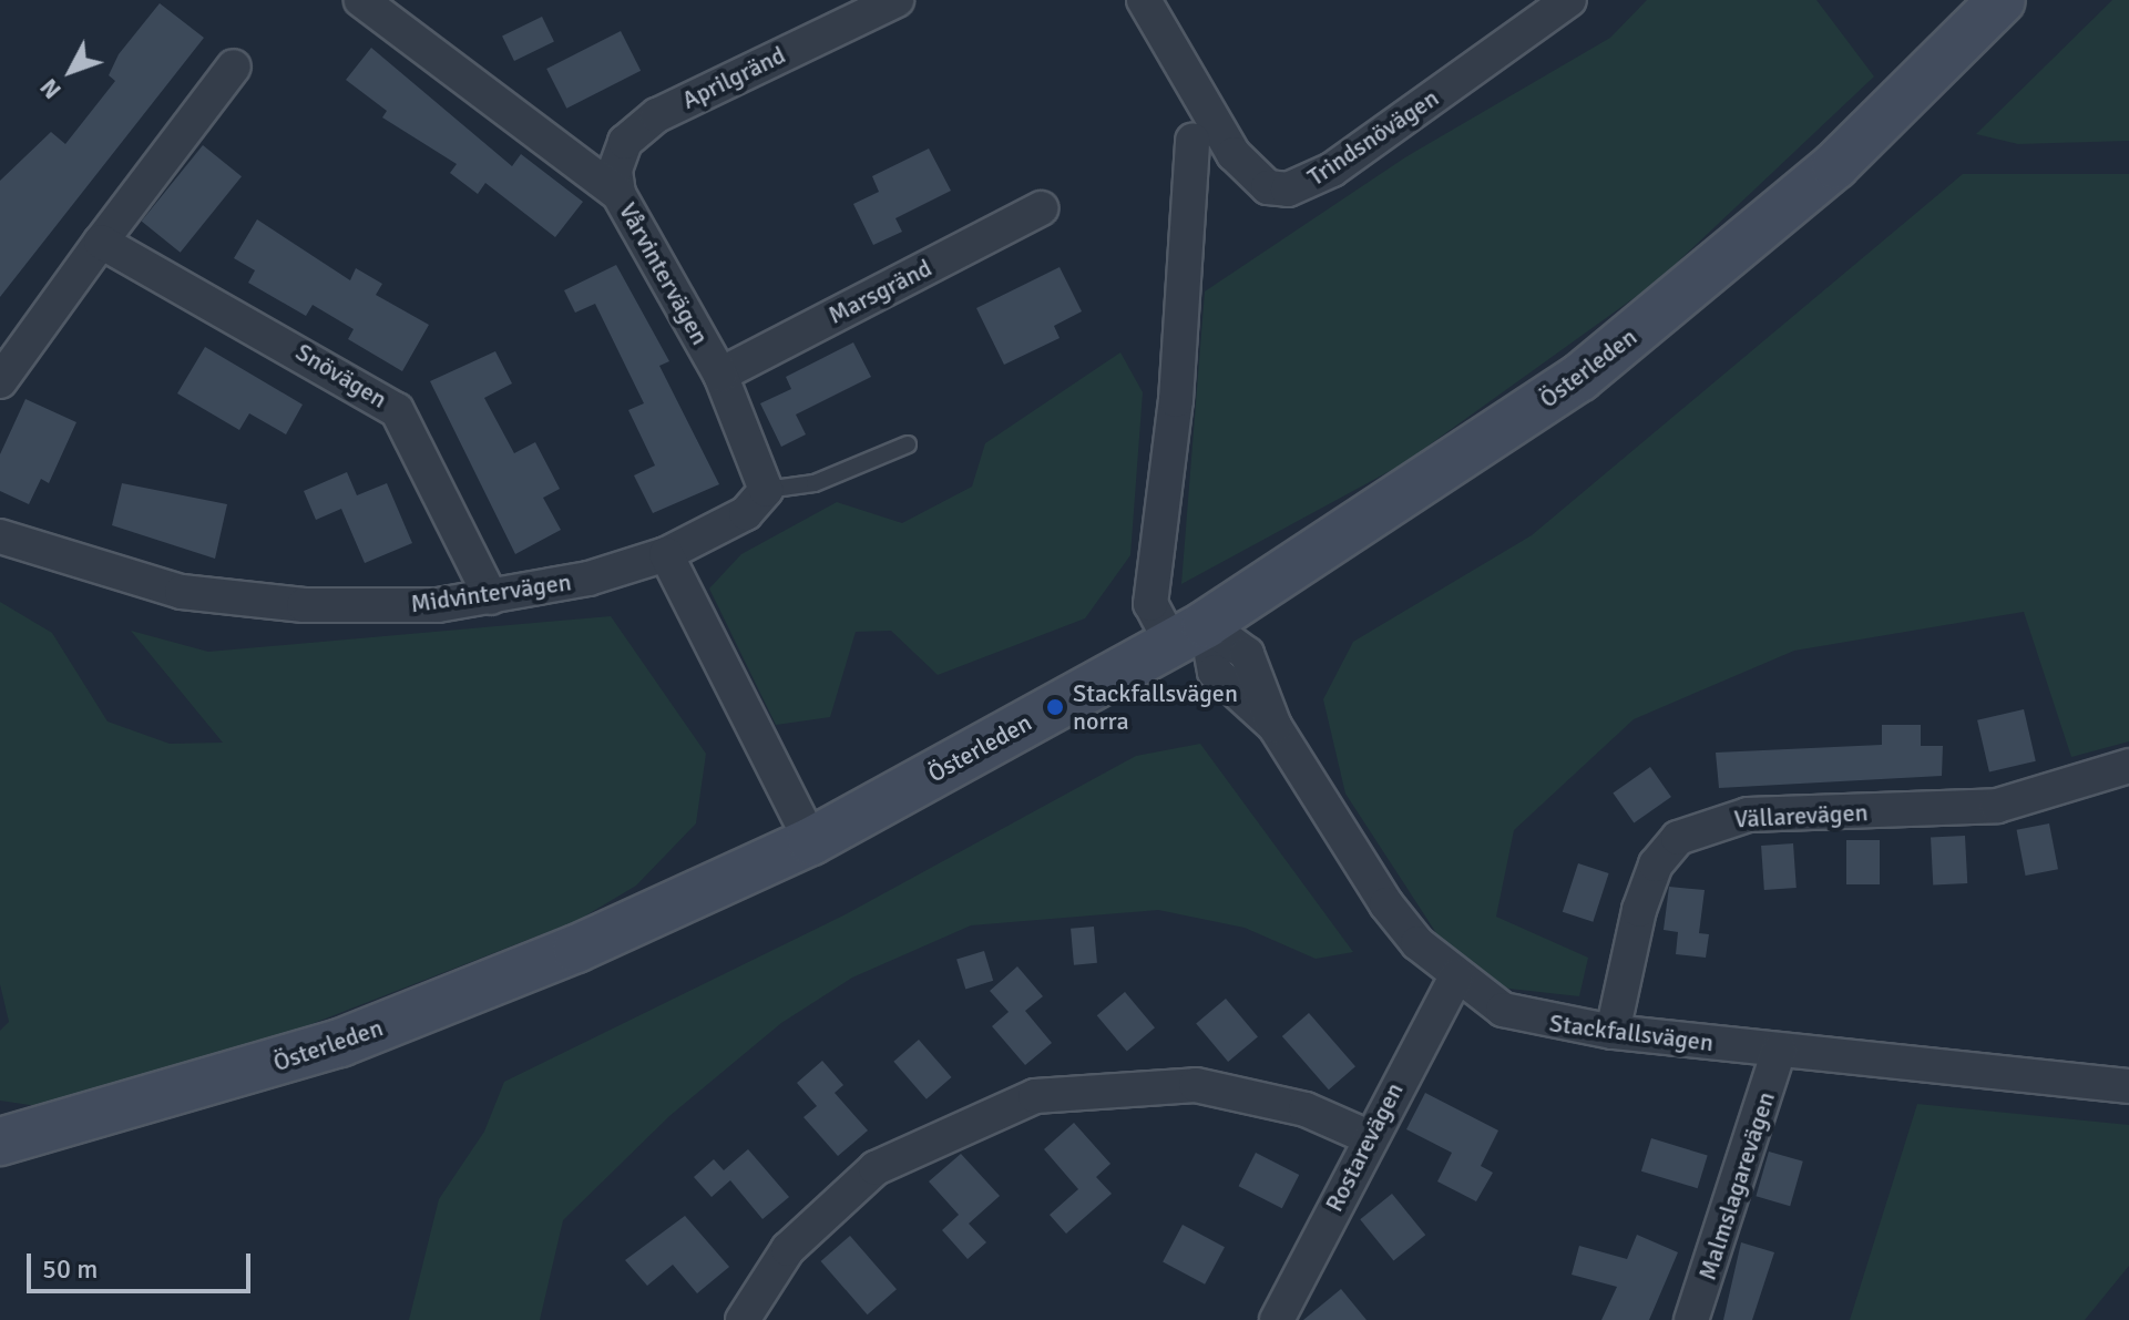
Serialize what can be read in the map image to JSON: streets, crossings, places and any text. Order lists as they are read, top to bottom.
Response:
{
  "streets": {
    "main road": ["Österleden"],
    "street": [
      "Aprilgränd",
      "Trindsnövägen",
      "Vårvintervägen",
      "Marsgränd",
      "Snövägen",
      "Midvintervägen",
      "Vällarevägen",
      "Stackfallsvägen",
      "Rostarevägen",
      "Malmslagarevägen"
    ]
  },
  "crossings": [
    ["Aprilgränd", "Vårvintervägen"],
    ["Vårvintervägen", "Marsgränd"],
    ["Österleden", "Stackfallsvägen"],
    ["Snövägen", "Midvintervägen"],
    ["Vällarevägen", "Stackfallsvägen"],
    ["Stackfallsvägen", "Rostarevägen"],
    ["Stackfallsvägen", "Malmslagarevägen"]
  ],
  "places": ["Stackfallsvägen norra"],
  "scale_bar": "50 m",
  "north": "bottom left"
}
